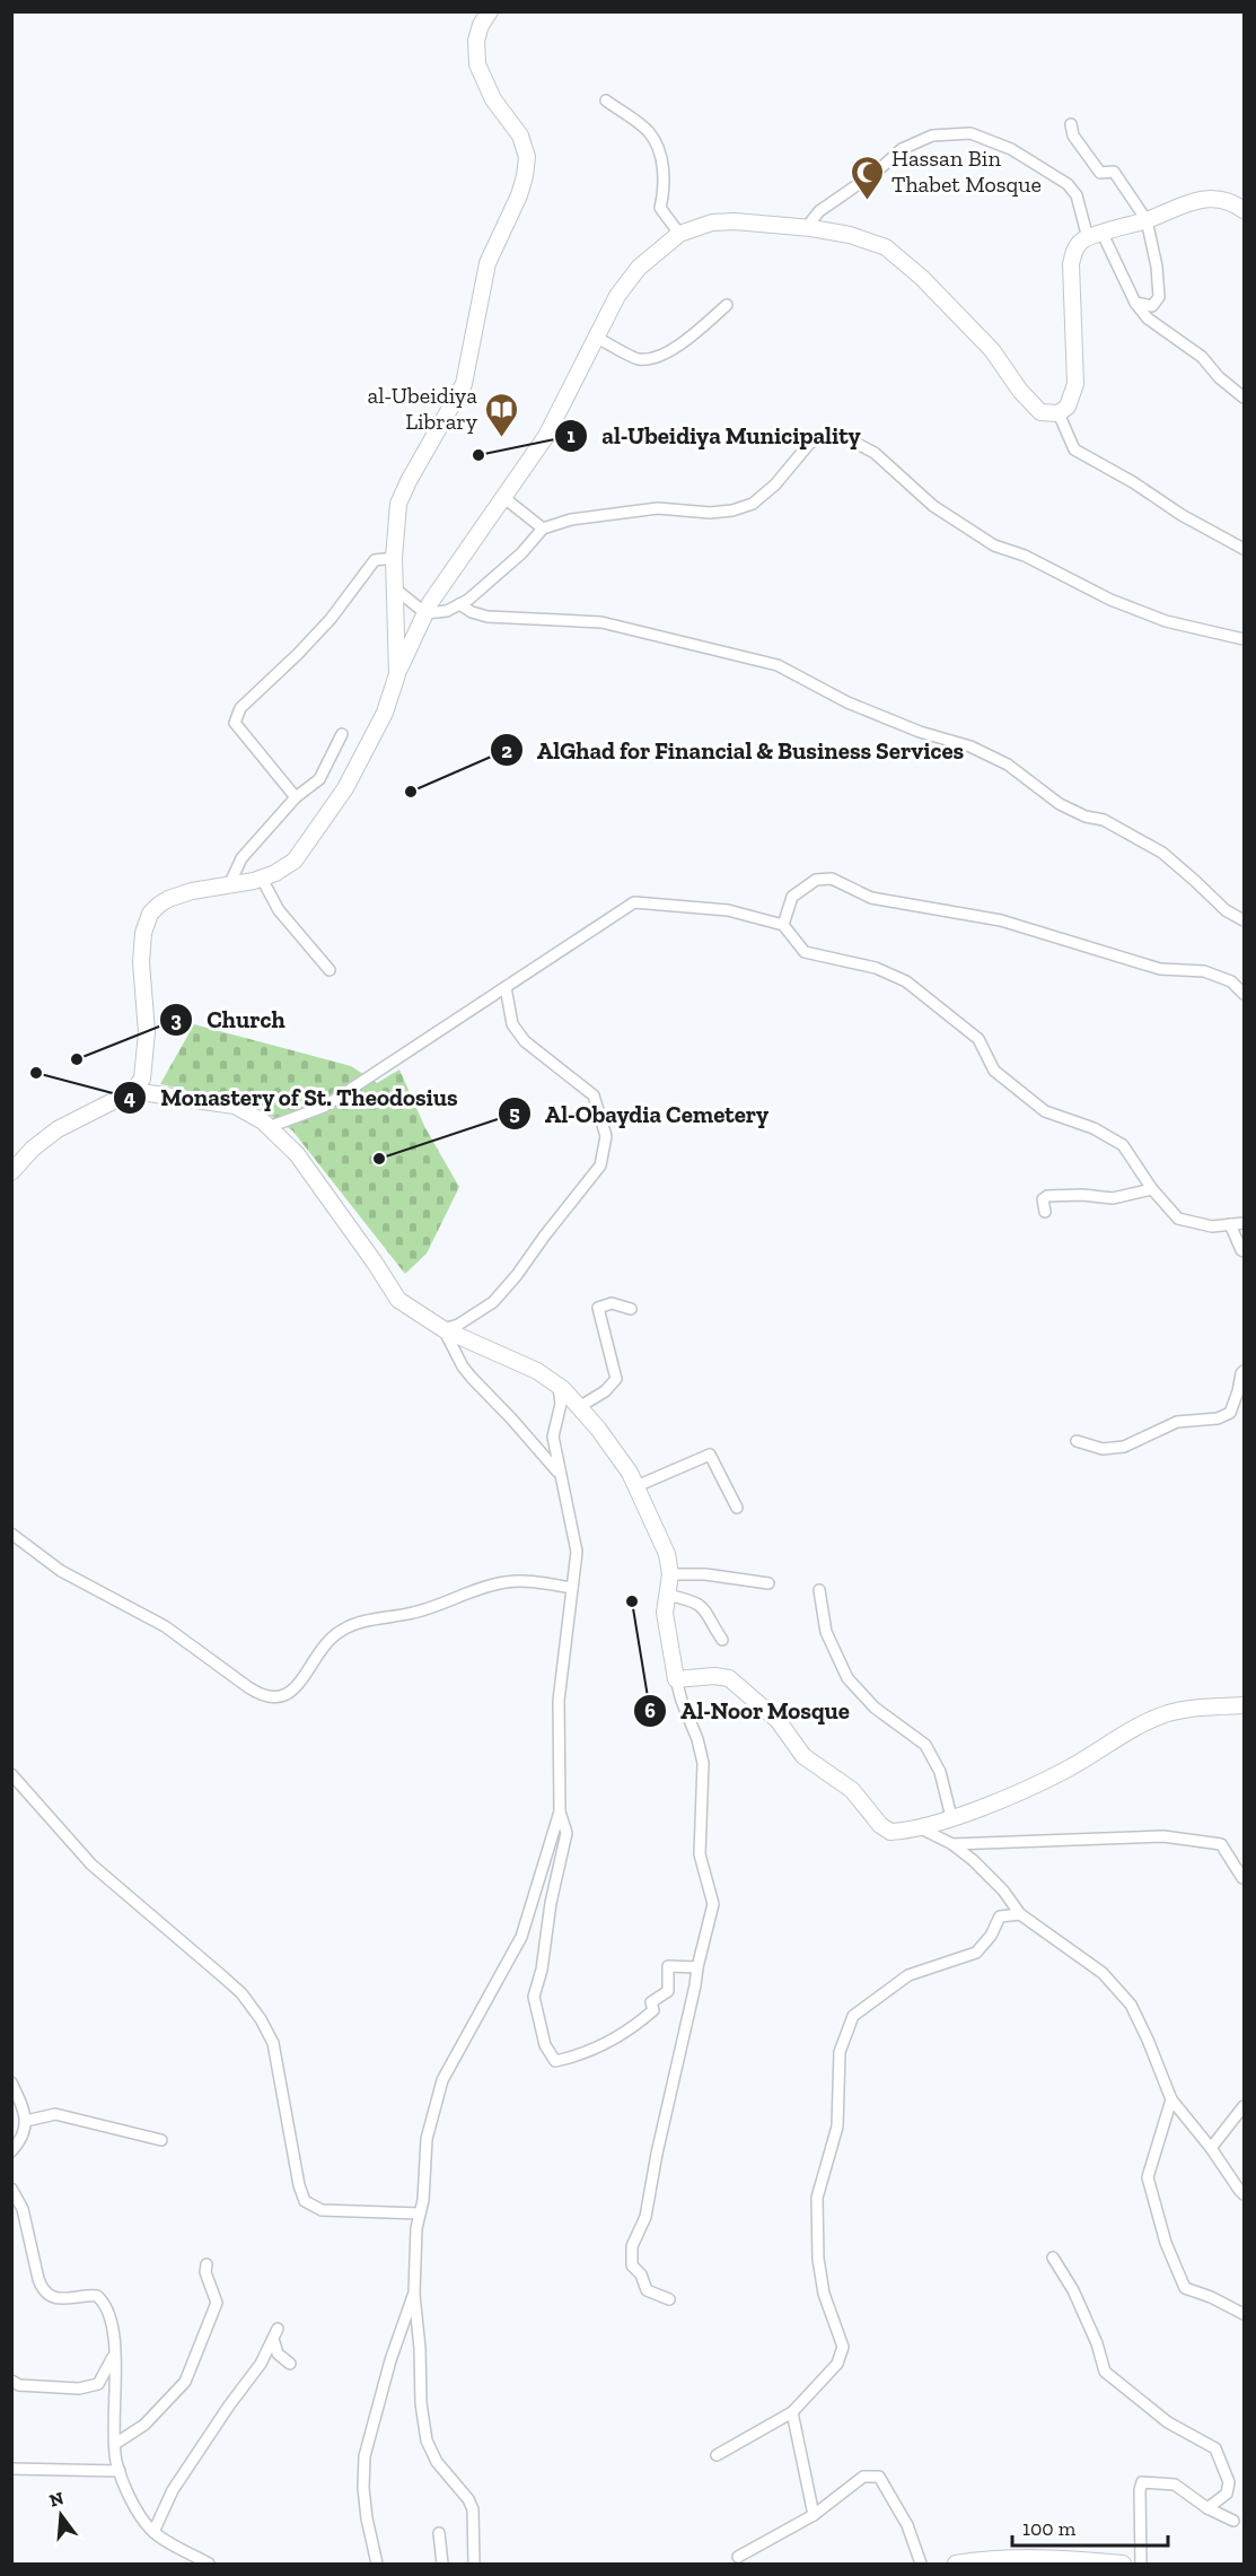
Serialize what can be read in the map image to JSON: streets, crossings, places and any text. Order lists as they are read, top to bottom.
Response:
{
  "places": {
    "mosque": ["Hassan Bin Thabet Mosque"],
    "library": ["al-Ubeidiya Library"],
    "other": [
      "al-Ubeidiya Municipality",
      "AlGhad for Financial & Business Services",
      "Church",
      "Monastery of St. Theodosius",
      "Al-Obaydia Cemetery",
      "Al-Noor Mosque"
    ]
  },
  "scale_bar": "100 m",
  "north": "top"
}
